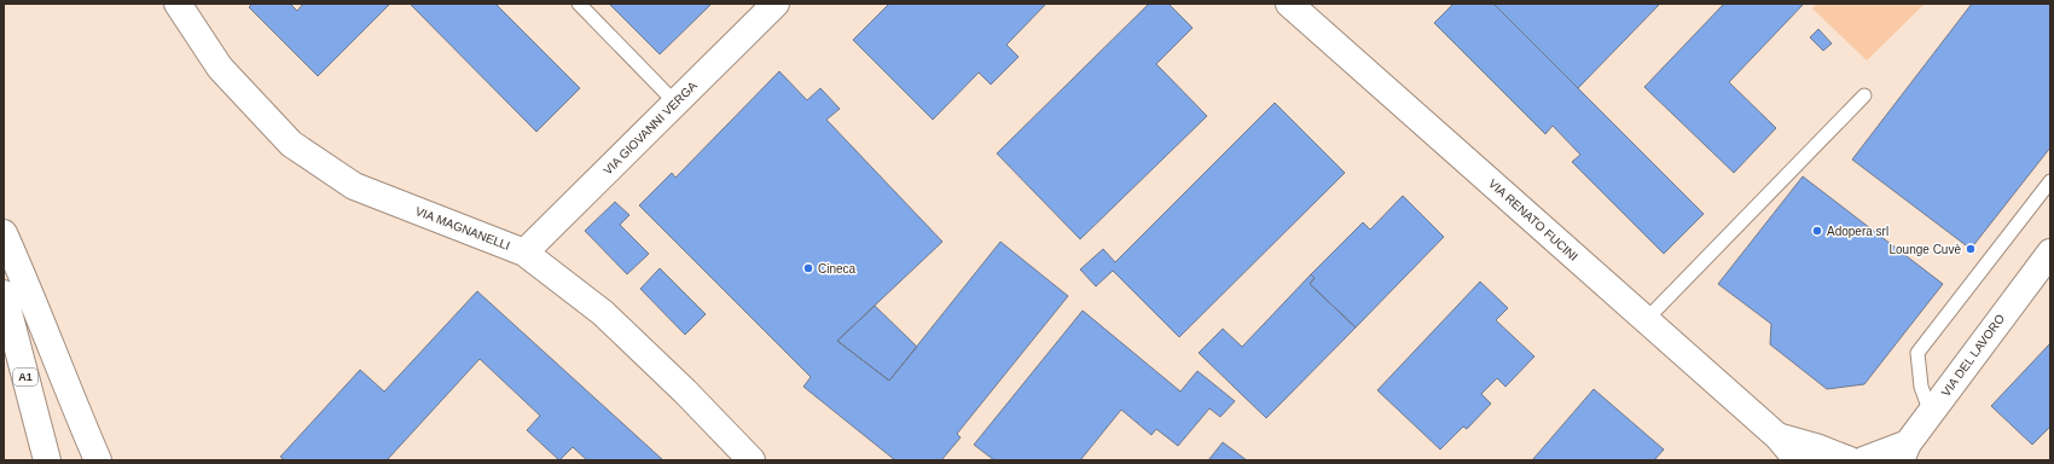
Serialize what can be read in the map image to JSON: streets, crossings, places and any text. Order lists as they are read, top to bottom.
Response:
{
  "streets": {
    "main road": [
      "VIA GIOVANNI VERGA",
      "VIA RENATO FUCINI",
      "VIA MAGNANELLI",
      "VIA DEL LAVORO",
      "A1"
    ]
  },
  "crossings": [
    ["VIA GIOVANNI VERGA", "VIA MAGNANELLI"]
  ],
  "places": ["Adopera srl", "Lounge Cuvè", "Cineca"]
}
